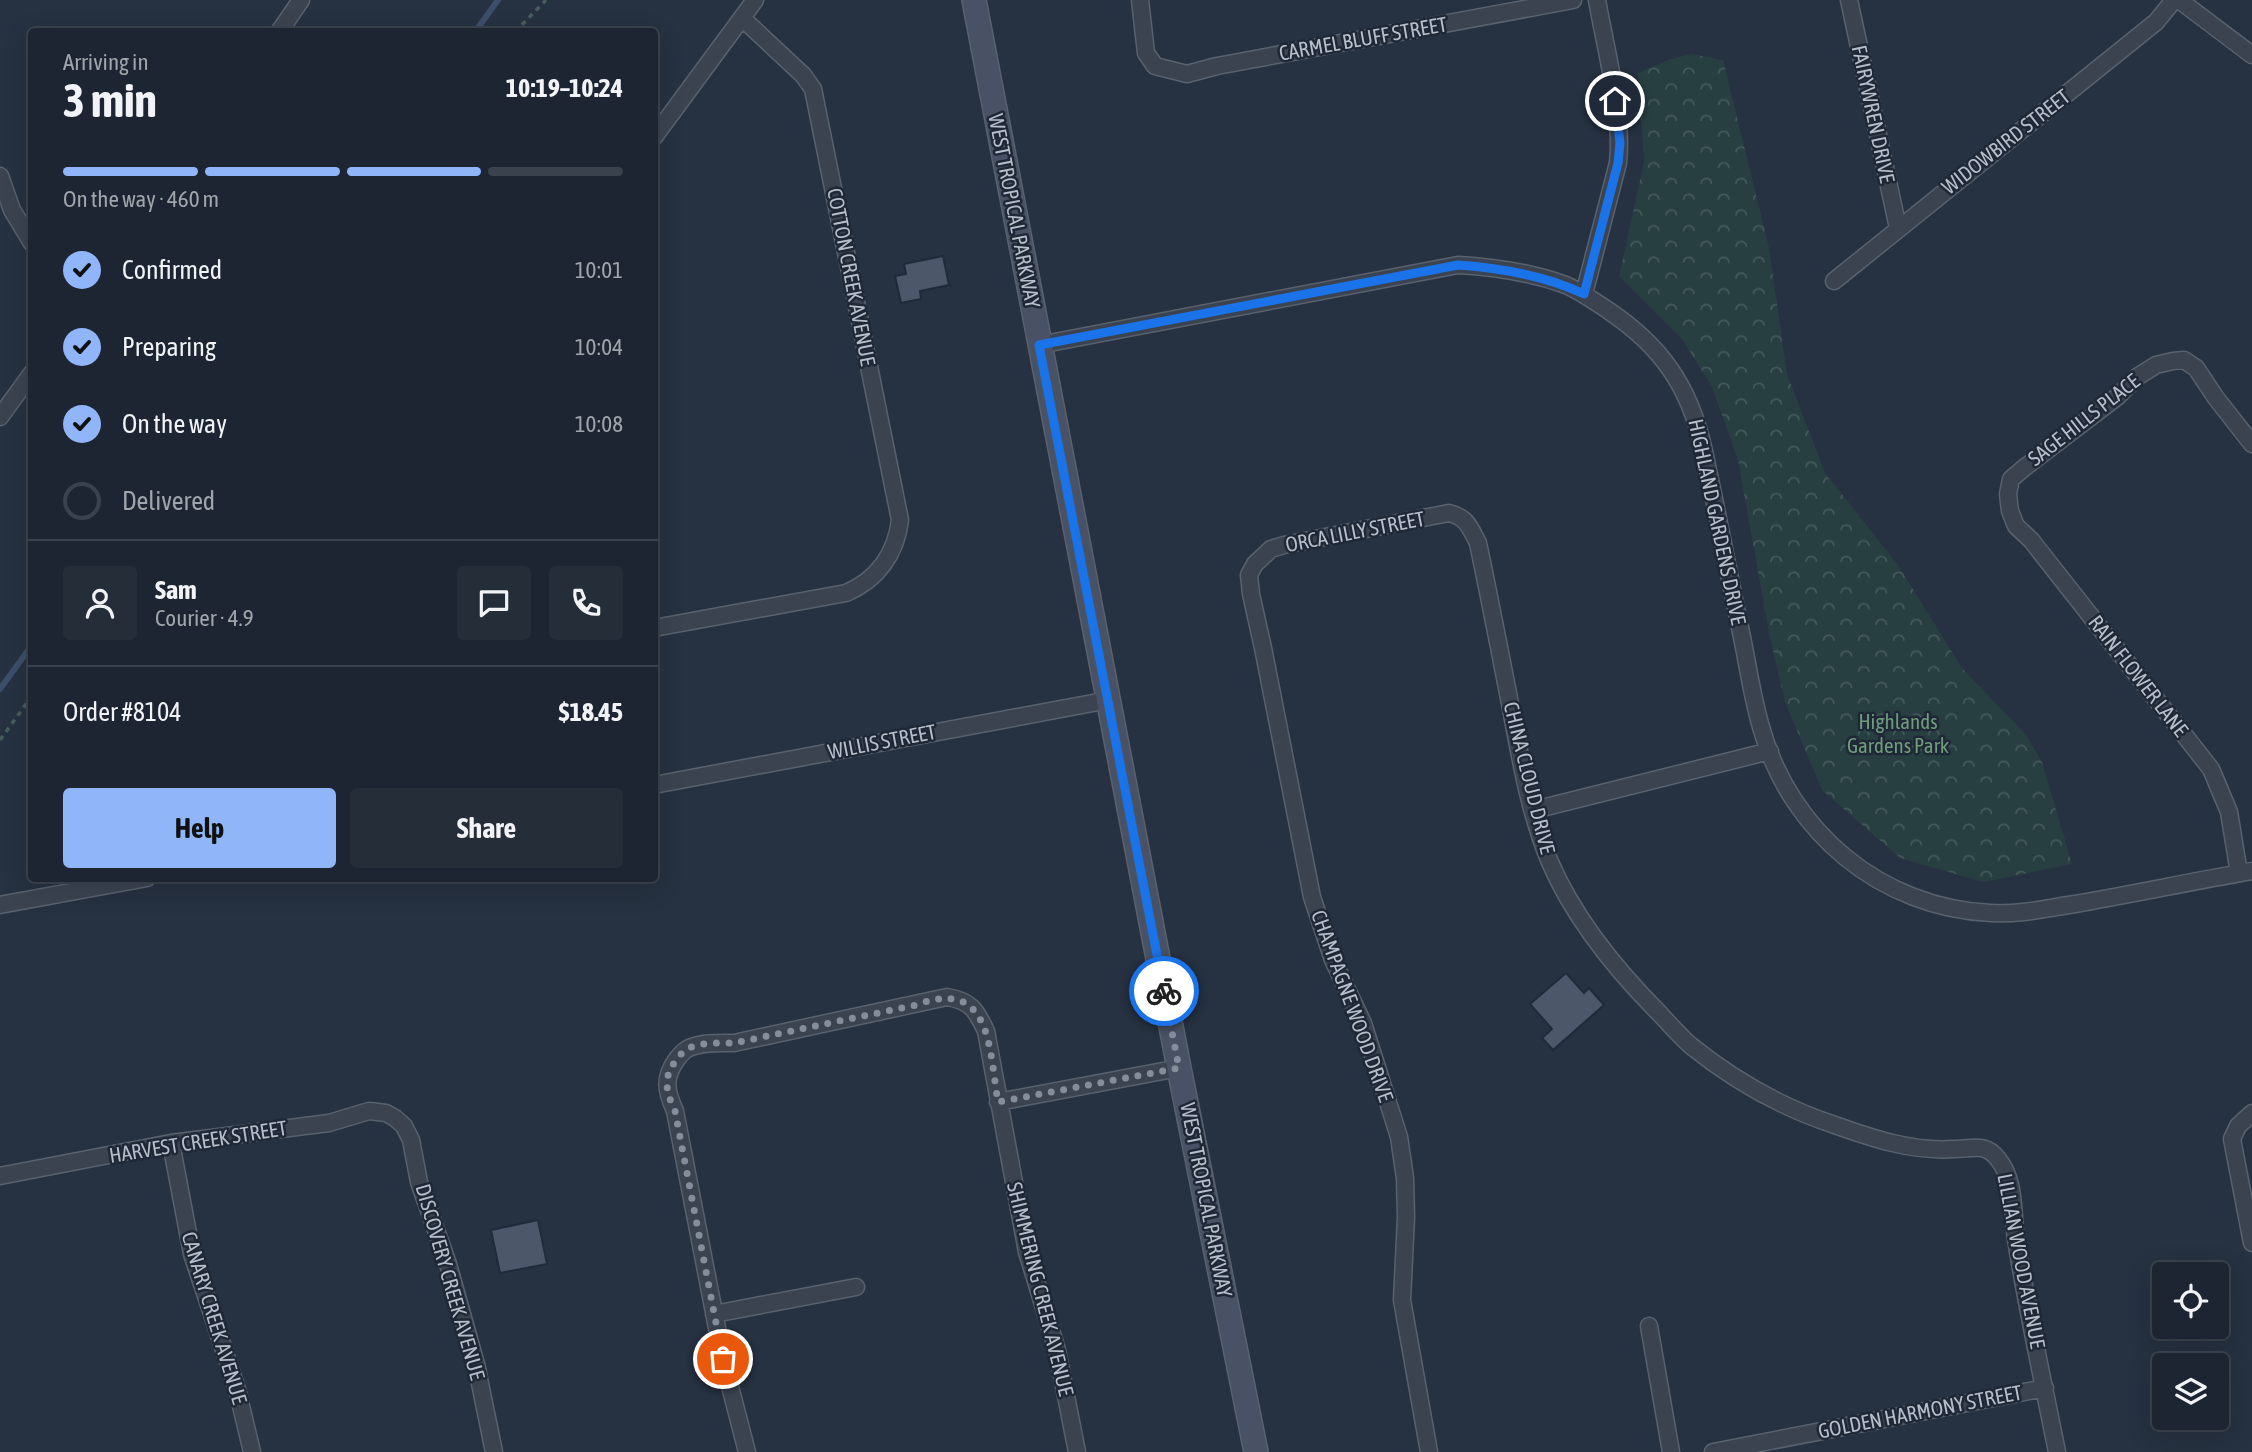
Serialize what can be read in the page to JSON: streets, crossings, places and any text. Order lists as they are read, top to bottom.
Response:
{
  "streets": {
    "main road": ["WEST TROPICAL PARKWAY"],
    "street": [
      "CARMEL BLUFF STREET",
      "FAIRYWREN DRIVE",
      "WIDOWBIRD STREET",
      "COTTON CREEK AVENUE",
      "SAGE HILLS PLACE",
      "HIGHLAND GARDENS DRIVE",
      "ORCA LILLY STREET",
      "RAIN FLOWER LANE",
      "WILLIS STREET",
      "CHINA CLOUD DRIVE",
      "CHAMPAGNE WOOD DRIVE",
      "HARVEST CREEK STREET",
      "LILLIAN WOOD AVENUE",
      "DISCOVERY CREEK AVENUE",
      "SHIMMERING CREEK AVENUE",
      "CANARY CREEK AVENUE",
      "GOLDEN HARMONY STREET"
    ]
  },
  "crossings": [
    ["FAIRYWREN DRIVE", "WIDOWBIRD STREET"],
    ["WEST TROPICAL PARKWAY", "HIGHLAND GARDENS DRIVE"],
    ["WEST TROPICAL PARKWAY", "WILLIS STREET"],
    ["SAGE HILLS PLACE", "RAIN FLOWER LANE"],
    ["HIGHLAND GARDENS DRIVE", "RAIN FLOWER LANE"],
    ["ORCA LILLY STREET", "CHINA CLOUD DRIVE"],
    ["ORCA LILLY STREET", "CHAMPAGNE WOOD DRIVE"],
    ["CHINA CLOUD DRIVE", "LILLIAN WOOD AVENUE"],
    ["HARVEST CREEK STREET", "DISCOVERY CREEK AVENUE"],
    ["HARVEST CREEK STREET", "CANARY CREEK AVENUE"],
    ["LILLIAN WOOD AVENUE", "GOLDEN HARMONY STREET"]
  ],
  "parks": ["Highlands Gardens Park"],
  "page": {
    "heading": ["3 min", "Arriving in", "10:19–10:24"],
    "panel": [
      "Sam",
      "Courier · 4.9",
      "Order #8104",
      "$18.45"
    ],
    "bar": "On the way · 460 m",
    "list": [
      ["Confirmed", "10:01"],
      ["Preparing", "10:04"],
      ["On the way", "10:08"],
      "Delivered"
    ],
    "buttons": ["Help", "Share"]
  }
}
